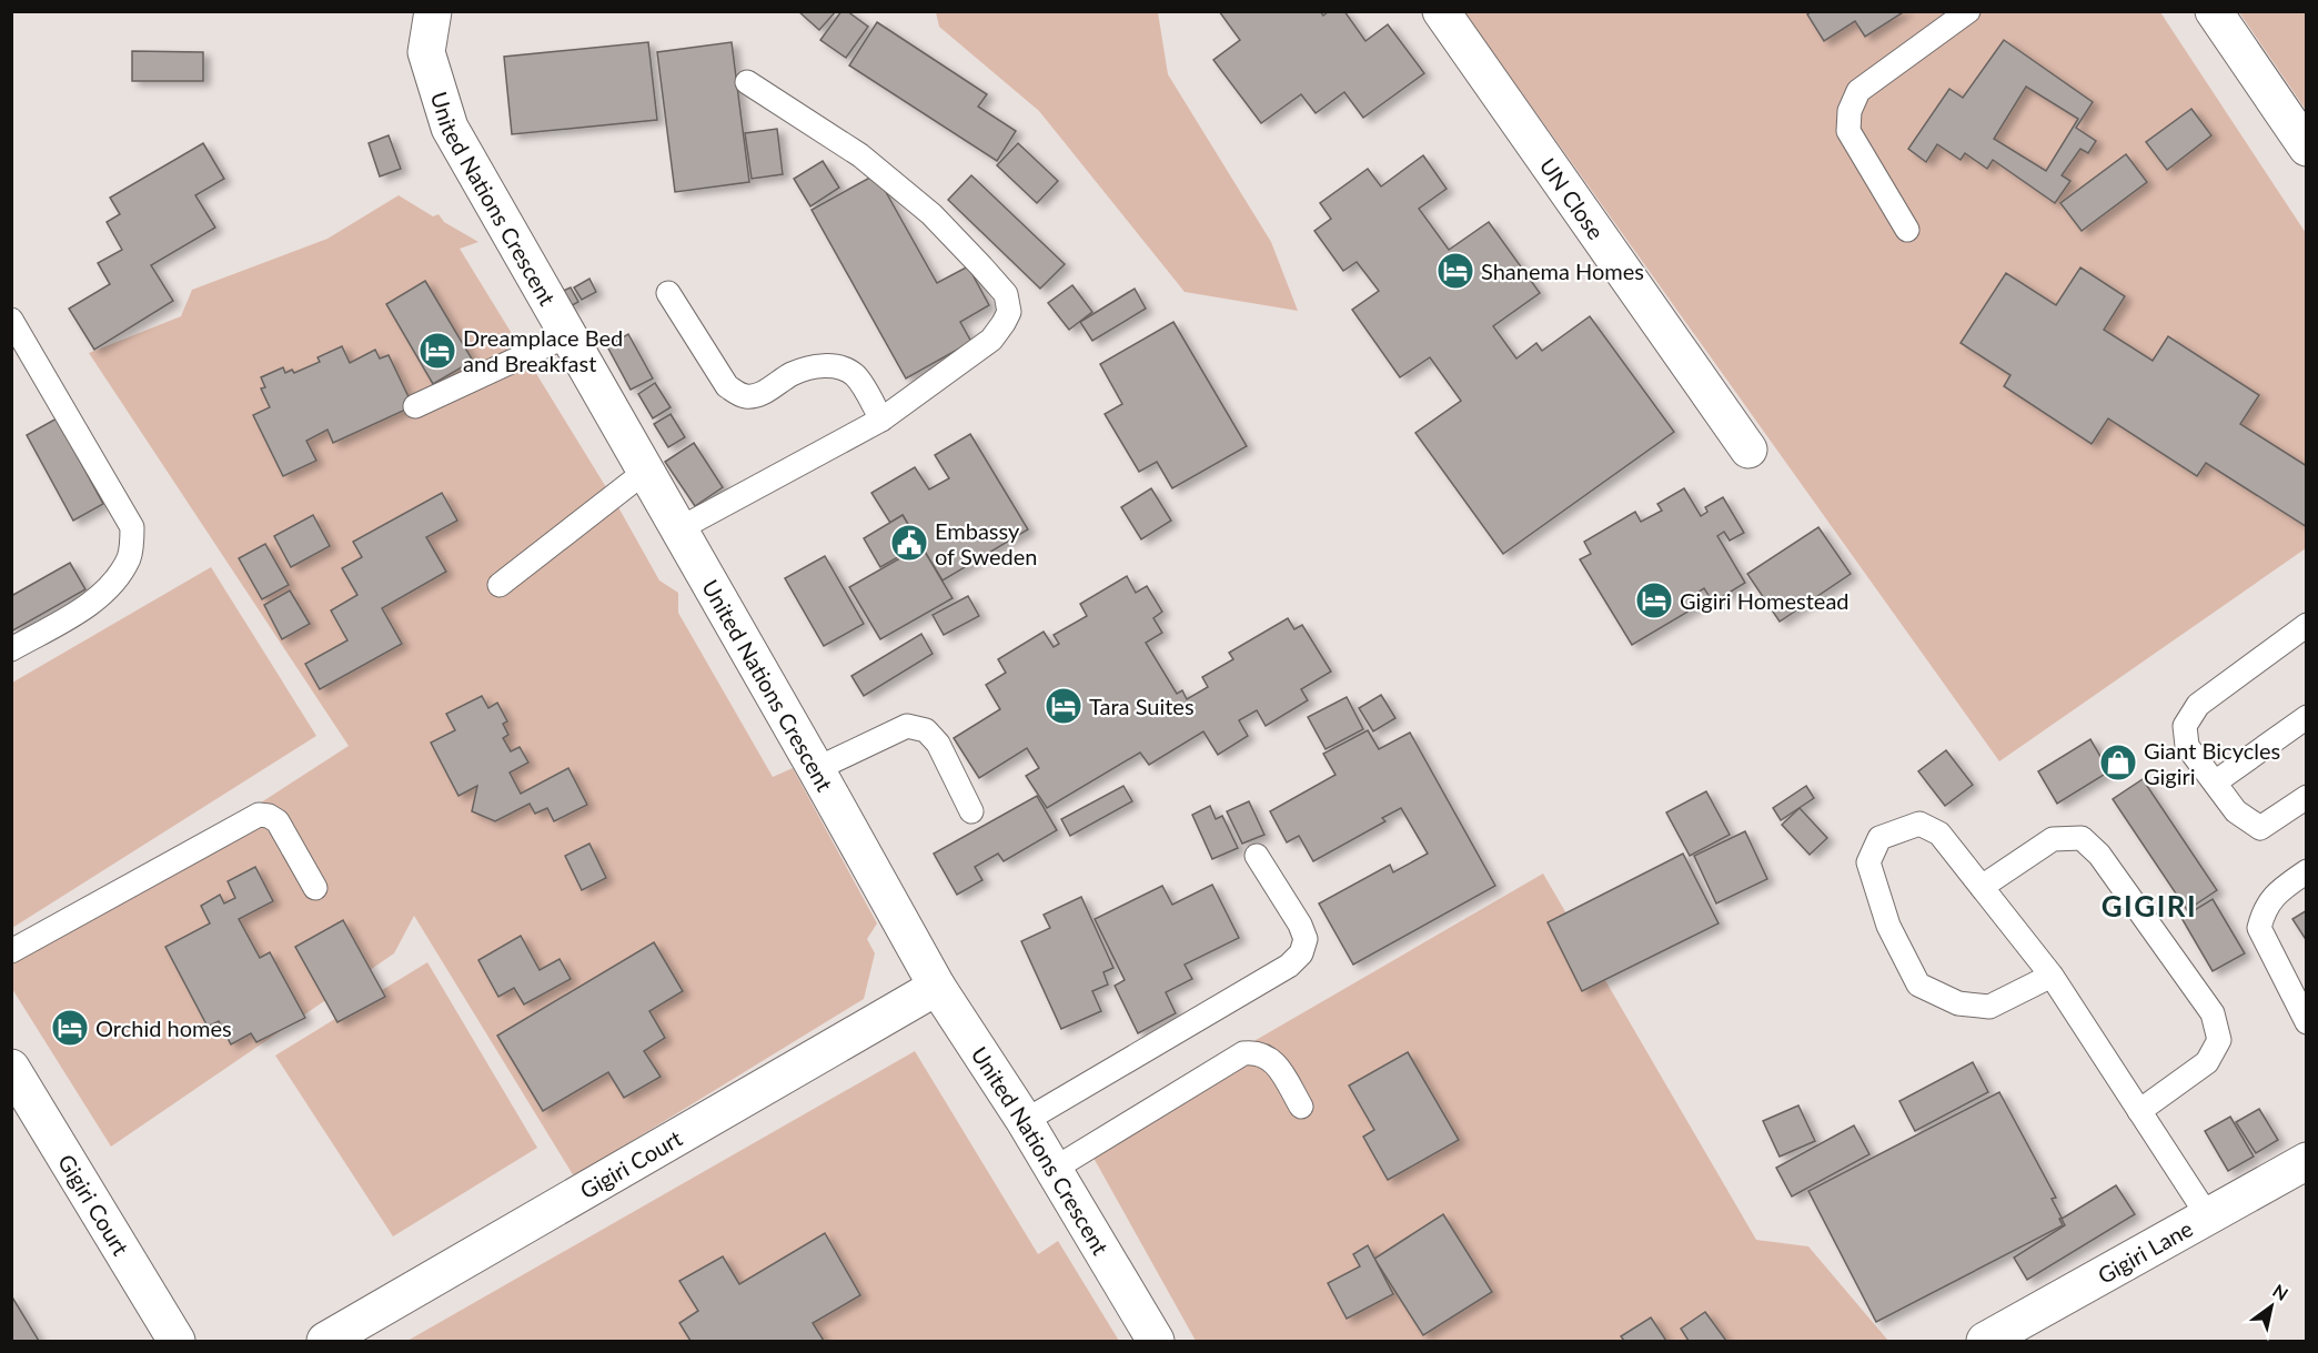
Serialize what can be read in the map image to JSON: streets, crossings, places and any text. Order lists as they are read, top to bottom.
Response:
{
  "streets": {
    "street": [
      "United Nations Crescent",
      "UN Close",
      "Gigiri Court",
      "Gigiri Lane"
    ]
  },
  "crossings": [
    ["United Nations Crescent", "Gigiri Court"]
  ],
  "districts": ["GIGIRI"],
  "places": {
    "hotel": [
      "Shanema Homes",
      "Dreamplace Bed and Breakfast",
      "Gigiri Homestead",
      "Tara Suites",
      "Orchid homes"
    ],
    "public building": ["Embassy of Sweden"],
    "shop": ["Giant Bicycles Gigiri"]
  },
  "north": "top right"
}
